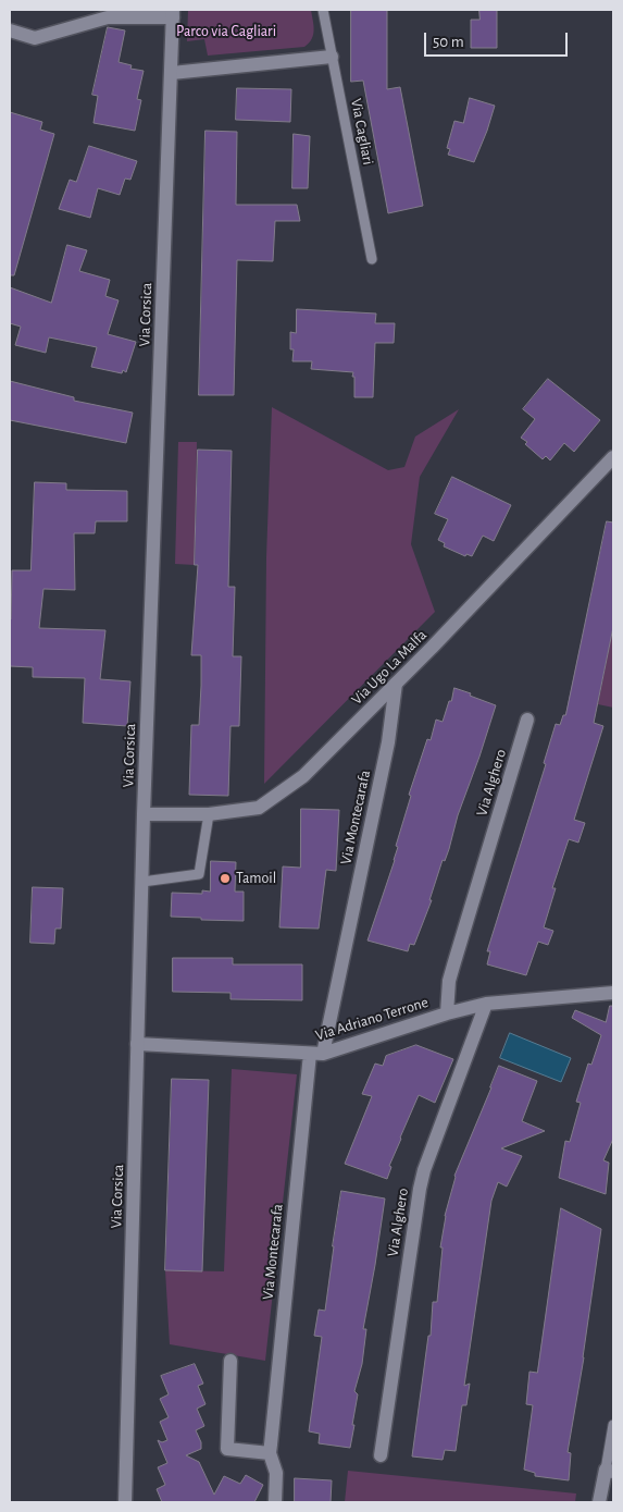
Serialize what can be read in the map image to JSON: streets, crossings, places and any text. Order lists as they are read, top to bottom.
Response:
{
  "streets": {
    "street": [
      "Via Corsica",
      "Via Ugo La Malfa",
      "Via Alghero",
      "Via Montecarafa",
      "Via Adriano Terrone"
    ],
    "lane": ["Via Cagliari"]
  },
  "crossings": [
    ["Via Corsica", "Via Ugo La Malfa"],
    ["Via Corsica", "Via Adriano Terrone"],
    ["Via Ugo La Malfa", "Via Montecarafa"],
    ["Via Alghero", "Via Adriano Terrone"],
    ["Via Montecarafa", "Via Adriano Terrone"]
  ],
  "parks": ["Parco via Cagliari"],
  "places": ["Tamoil"],
  "scale_bar": "50 m"
}
